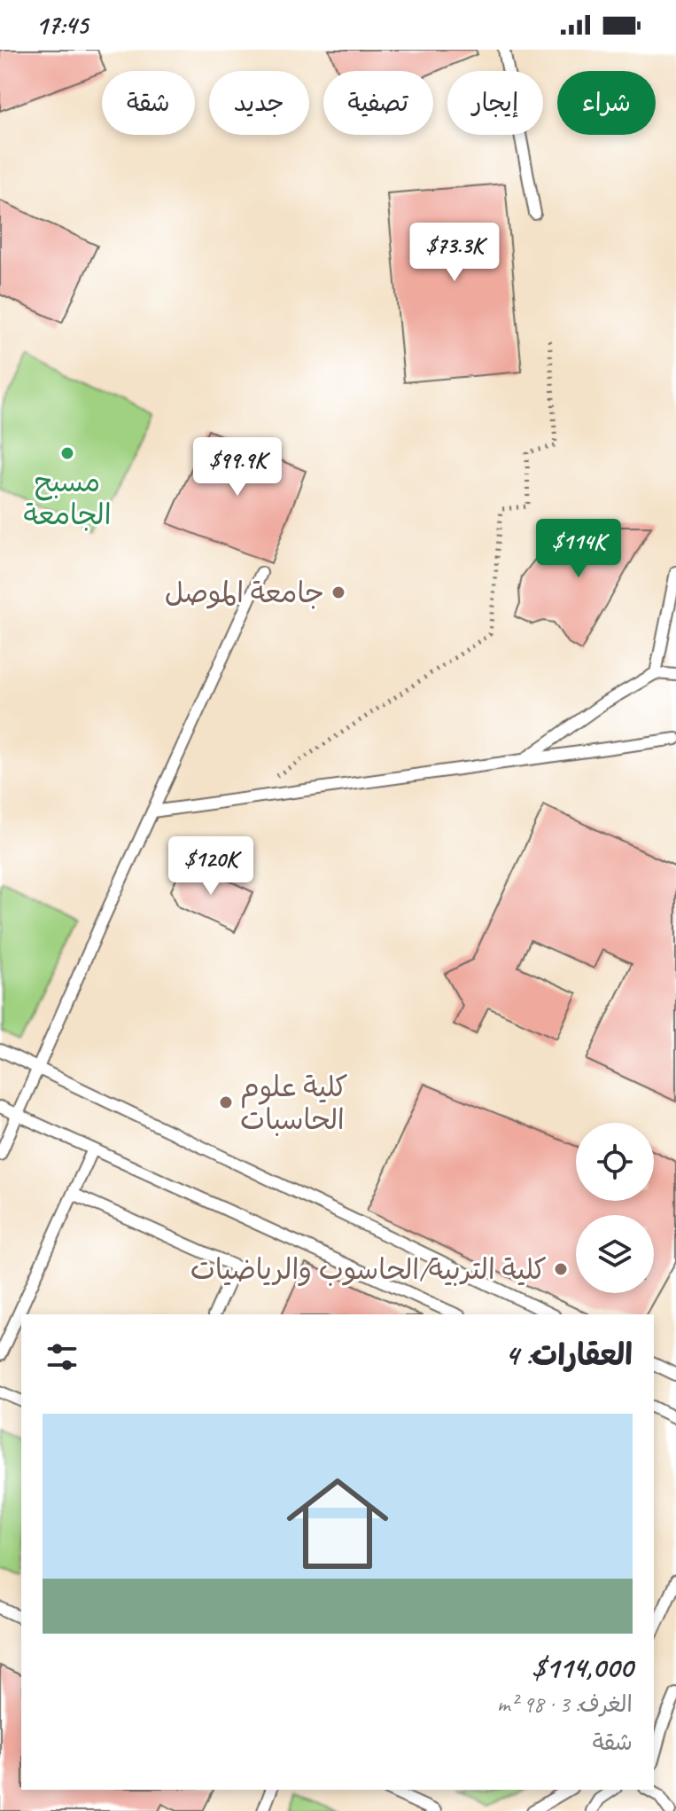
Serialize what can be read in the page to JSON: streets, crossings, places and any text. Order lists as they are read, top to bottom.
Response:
{
  "places": [
    "مسبح الجامعة",
    "جامعة الموصل",
    "كلية علوم الحاسبات",
    "كلية التربية/الحاسوب والرياضيات"
  ],
  "page": {
    "status": "17:45",
    "chip": [
      "شراء",
      "إيجار",
      "تصفية",
      "جديد",
      "شقة"
    ],
    "price": [
      "$73.3K",
      "$99.9K",
      "$114K",
      "$120K"
    ],
    "heading": "العقارات: 4",
    "list": [
      {
        "name": "$114,000",
        "note": "الغرف: 3 · 98 m² · شقة"
      }
    ]
  }
}
